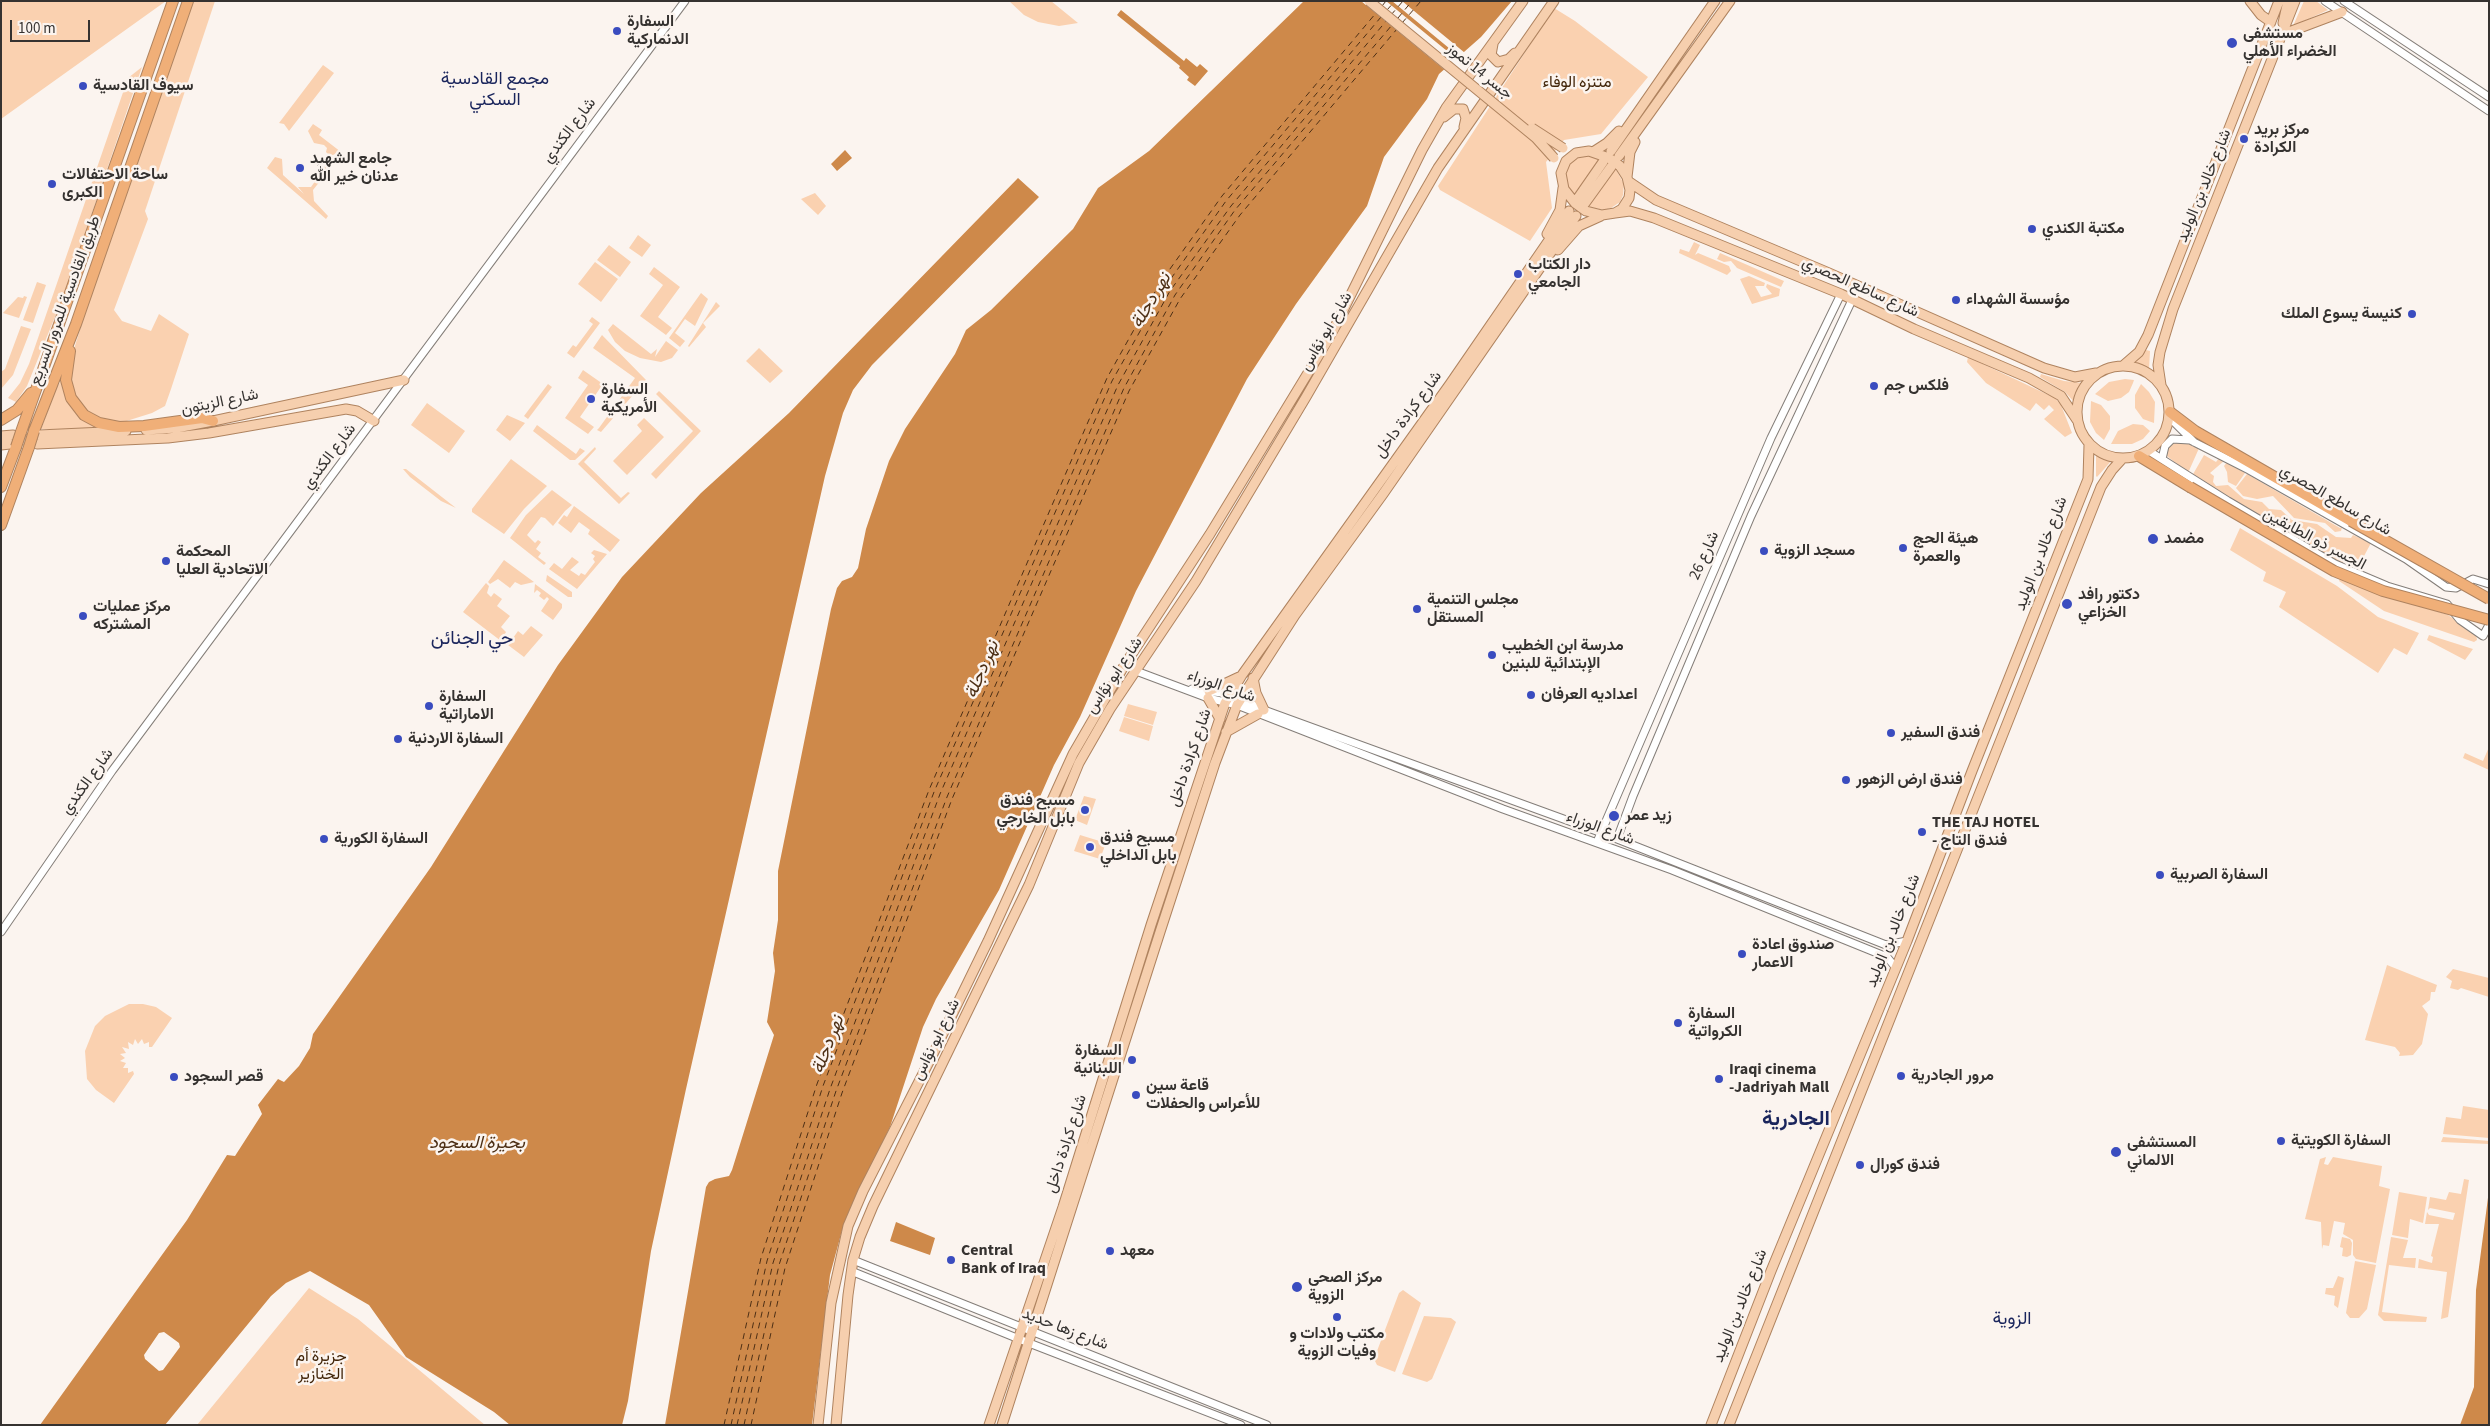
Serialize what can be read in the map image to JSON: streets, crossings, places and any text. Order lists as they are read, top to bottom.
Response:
{
  "streets": {
    "highway": ["طريق القادسية للمرور السريع", "الجسر ذو الطابقين"],
    "main road": [
      "جسر 14 تموز",
      "شارع خالد بن الوليد",
      "شارع ساطع الحصري",
      "شارع ابو نؤاس",
      "شارع الزيتون",
      "شارع كرادة داخل"
    ],
    "street": [
      "شارع الكندي",
      "شارع 26",
      "شارع الوزراء",
      "شارع زها حديد"
    ]
  },
  "crossings": [
    ["جسر 14 تموز", "شارع ساطع الحصري"],
    ["شارع الكندي", "شارع الزيتون"],
    ["شارع خالد بن الوليد", "شارع ساطع الحصري"],
    ["شارع خالد بن الوليد", "الجسر ذو الطابقين"],
    ["شارع خالد بن الوليد", "شارع الوزراء"],
    ["شارع ساطع الحصري", "الجسر ذو الطابقين"],
    ["شارع ساطع الحصري", "شارع 26"],
    ["طريق القادسية للمرور السريع", "شارع الزيتون"],
    ["شارع ابو نؤاس", "شارع الوزراء"],
    ["شارع ابو نؤاس", "شارع زها حديد"],
    ["شارع كرادة داخل", "شارع الوزراء"],
    ["شارع كرادة داخل", "شارع زها حديد"],
    ["شارع 26", "شارع الوزراء"]
  ],
  "districts": [
    "مجمع القادسية السكني",
    "حي الجنائن",
    "الجادرية",
    "الزوية"
  ],
  "water": ["نهر دجلة", "بحيرة السجود"],
  "parks": ["متنزه الوفاء", "جزيرة أم الخنازير"],
  "places": [
    "السفارة الدنماركية",
    "مستشفى الخضراء الأهلي",
    "سيوف القادسية",
    "مركز بريد الكرادة",
    "جامع الشهيد عدنان خير الله",
    "ساحة الاحتفالات الكبرى",
    "مكتبة الكندي",
    "دار الكتاب الجامعي",
    "مؤسسة الشهداء",
    "كنيسة يسوع الملك",
    "فلكس جم",
    "السفارة الأمريكية",
    "مضمد",
    "هيئة الحج والعمرة",
    "مسجد الزوية",
    "المحكمة الاتحادية العليا",
    "دكتور رافد الخزاعي",
    "مجلس التنمية المستقل",
    "مركز عمليات المشتركه",
    "مدرسة ابن الخطيب الإبتدائية للبنين",
    "اعداديه العرفان",
    "السفارة الاماراتية",
    "فندق السفير",
    "السفارة الاردنية",
    "فندق ارض الزهور",
    "مسبح فندق بابل الخارجي",
    "زيد عمر",
    "THE TAJ HOTEL - فندق التاج",
    "السفارة الكورية",
    "مسبح فندق بابل الداخلي",
    "السفارة الصربية",
    "صندوق اعادة الاعمار",
    "السفارة الكرواتية",
    "السفارة اللبنانية",
    "مرور الجادرية",
    "قصر السجود",
    "Iraqi cinema -Jadriyah Mall",
    "قاعة سين للأعراس والحفلات",
    "السفارة الكويتية",
    "المستشفى الالماني",
    "فندق كورال",
    "معهد",
    "Central Bank of Iraq",
    "مركز الصحي الزوية",
    "مكتب ولادات و وفيات الزوية"
  ],
  "scale_bar": "100 m"
}
